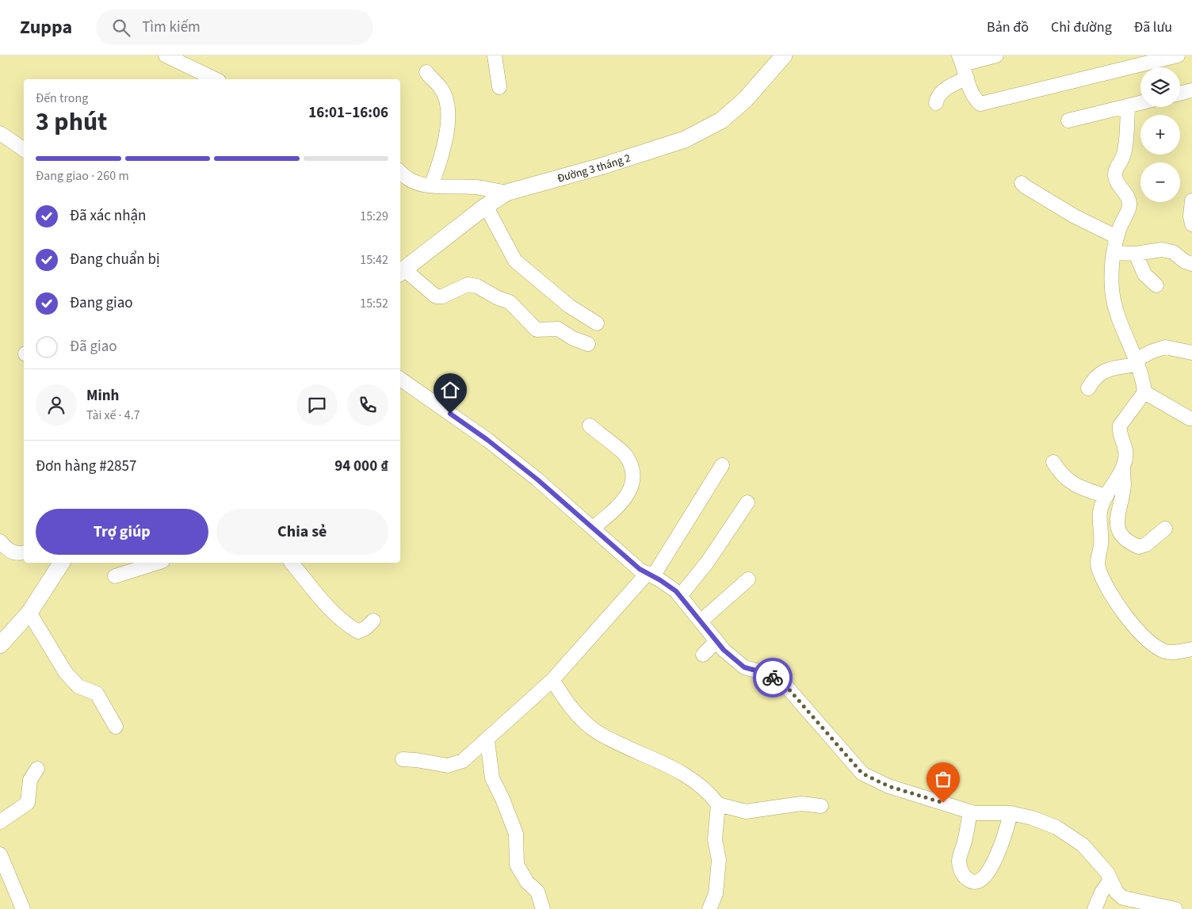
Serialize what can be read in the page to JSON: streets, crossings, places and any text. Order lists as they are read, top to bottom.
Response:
{
  "streets": {
    "main road": ["Đường 3 tháng 2"]
  },
  "page": {
    "header": "Zuppa",
    "search": "Tìm kiếm",
    "nav": ["Bản đồ", "Chỉ đường", "Đã lưu"],
    "map_buttons": ["+", "−"],
    "heading": ["3 phút", "Đến trong", "16:01–16:06"],
    "panel": [
      "Minh",
      "Tài xế · 4.7",
      "Đơn hàng #2857",
      "94 000 ₫"
    ],
    "bar": "Đang giao · 260 m",
    "list": [
      ["Đã xác nhận", "15:29"],
      ["Đang chuẩn bị", "15:42"],
      ["Đang giao", "15:52"],
      "Đã giao"
    ],
    "buttons": ["Trợ giúp", "Chia sẻ"]
  }
}
